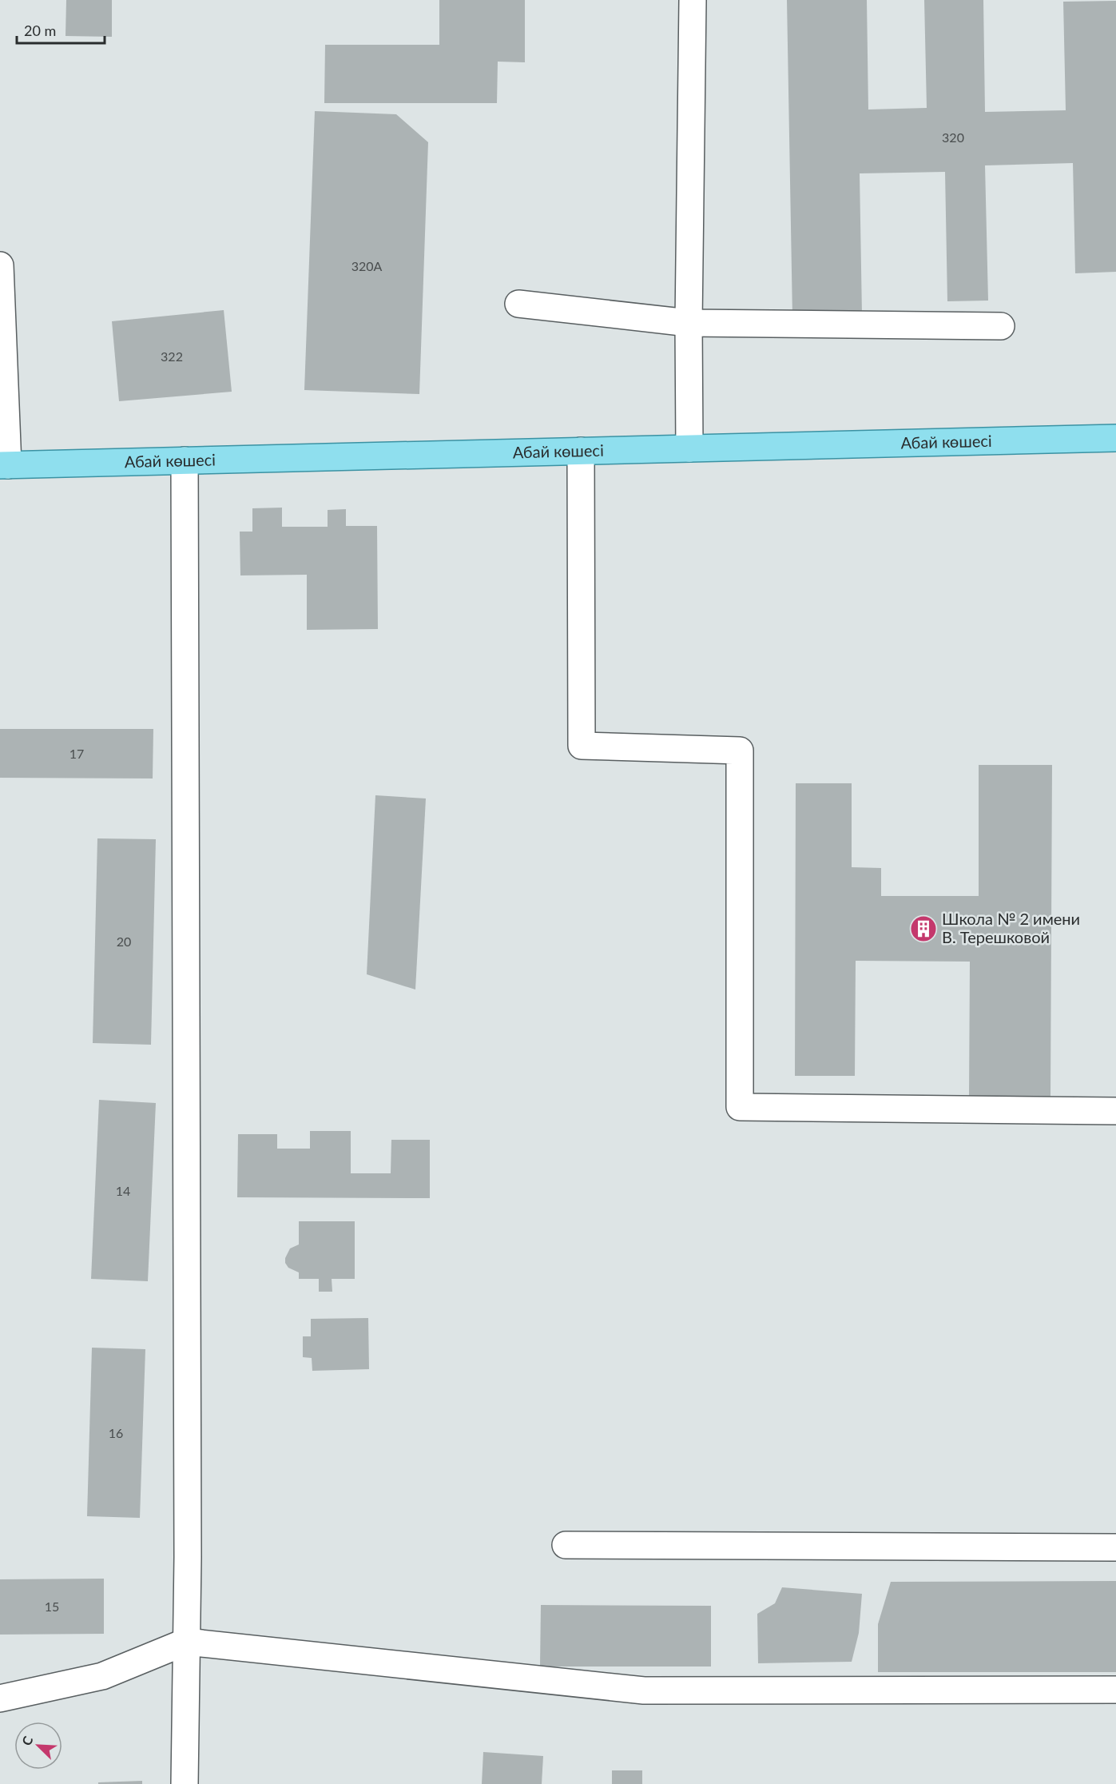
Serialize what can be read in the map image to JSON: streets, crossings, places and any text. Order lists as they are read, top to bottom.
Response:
{
  "streets": {
    "main road": ["Абай көшесі"]
  },
  "places": {
    "building": ["Школа № 2 имени В. Терешковой"]
  },
  "house_numbers": [
    "320",
    "320А",
    "322",
    "17",
    "20",
    "14",
    "16",
    "15"
  ],
  "scale_bar": "20 m",
  "north": "top left"
}
